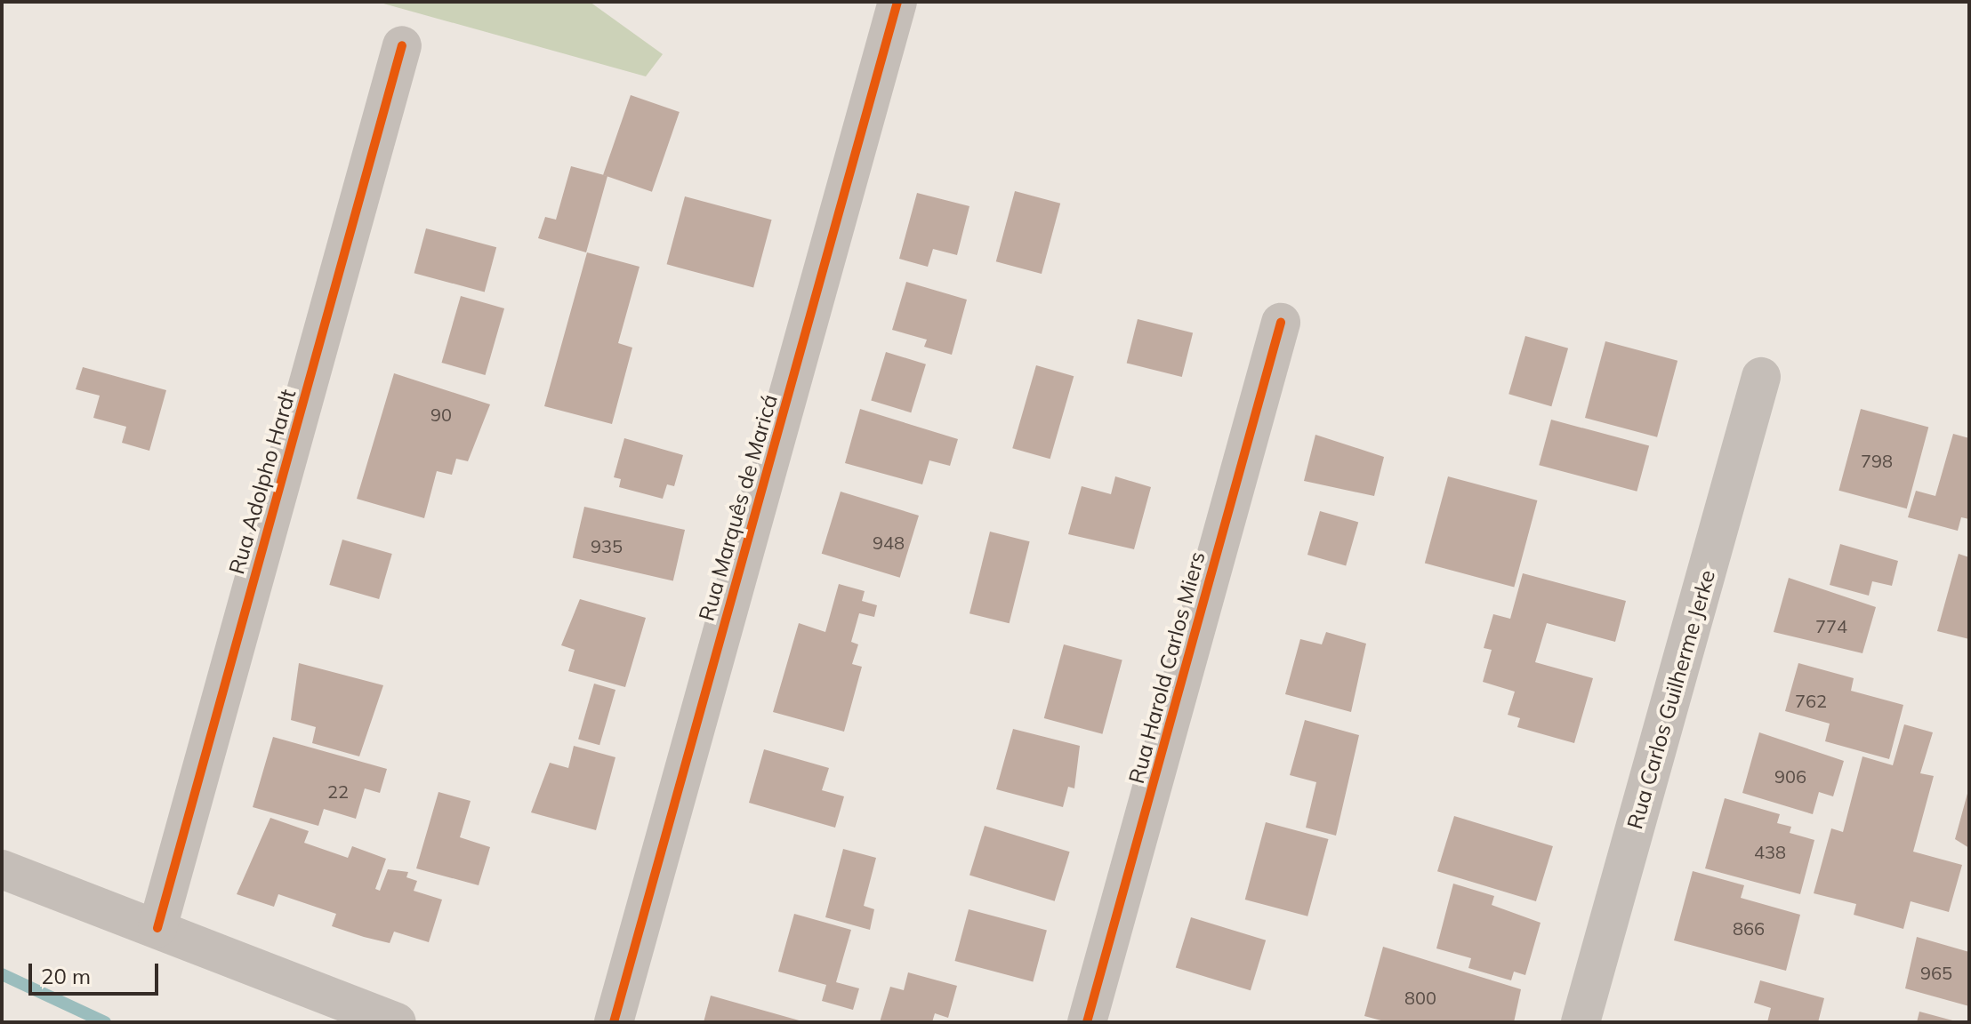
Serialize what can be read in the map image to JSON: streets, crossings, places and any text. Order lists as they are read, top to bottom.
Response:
{
  "streets": {
    "street": [
      "Rua Adolpho Hardt",
      "Rua Marquês de Maricá",
      "Rua Harold Carlos Miers",
      "Rua Carlos Guilherme Jerke"
    ]
  },
  "house_numbers": [
    "90",
    "798",
    "948",
    "935",
    "774",
    "762",
    "906",
    "22",
    "438",
    "866",
    "965",
    "800"
  ],
  "scale_bar": "20 m"
}
